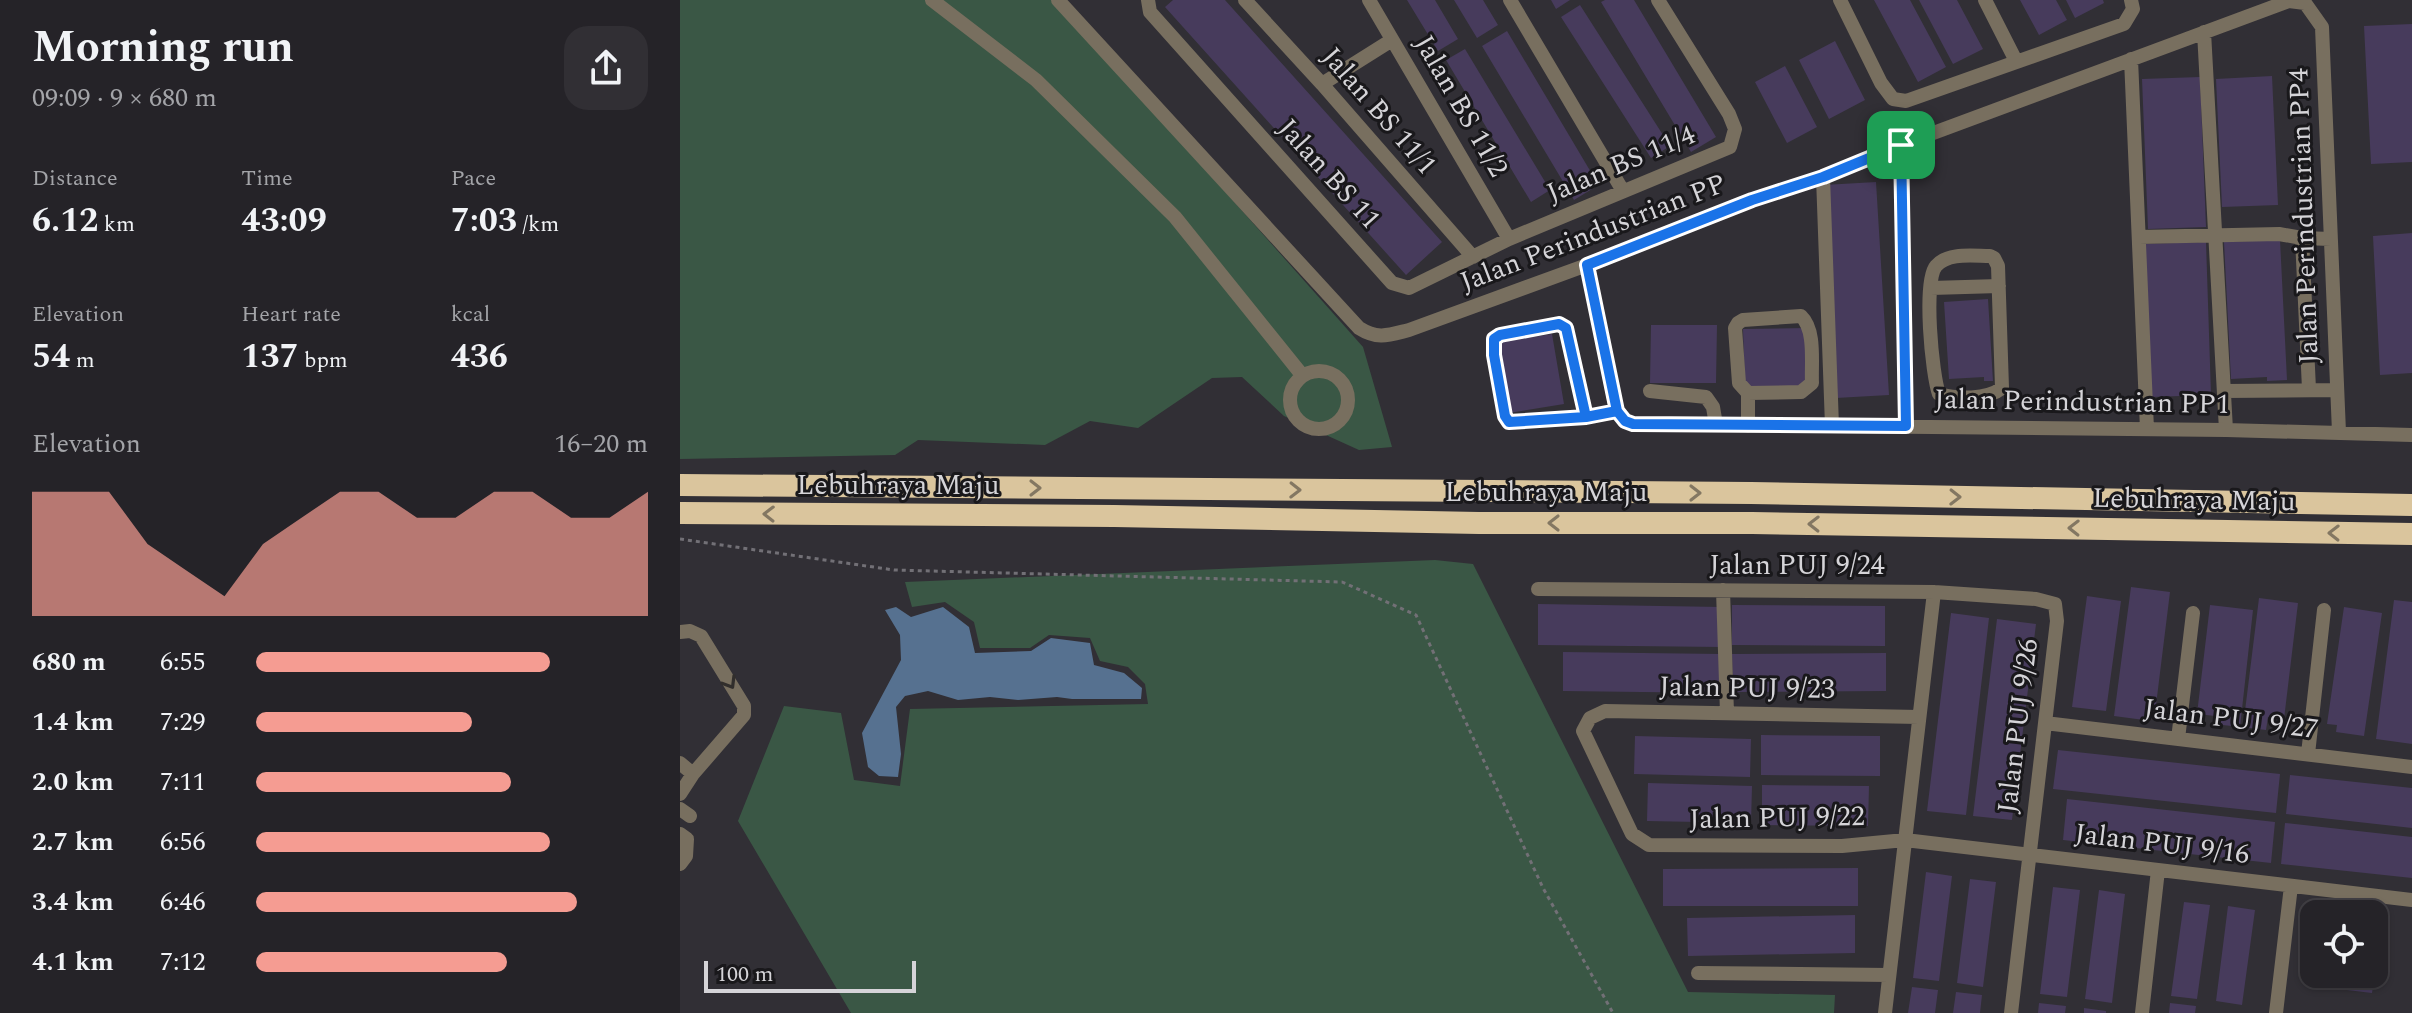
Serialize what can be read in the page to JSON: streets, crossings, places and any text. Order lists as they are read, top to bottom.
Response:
{
  "streets": {
    "highway": ["Lebuhraya Maju"],
    "street": [
      "Jalan BS 11/2",
      "Jalan BS 11/1",
      "Jalan BS 11/4",
      "Jalan BS 11",
      "Jalan Perindustrian PP4",
      "Jalan Perindustrian PP",
      "Jalan Perindustrian PP1",
      "Jalan PUJ 9/24",
      "Jalan PUJ 9/23",
      "Jalan PUJ 9/27",
      "Jalan PUJ 9/26",
      "Jalan PUJ 9/22",
      "Jalan PUJ 9/16"
    ]
  },
  "crossings": [
    ["Jalan BS 11/2", "Jalan BS 11/4"],
    ["Jalan BS 11/2", "Jalan BS 11"],
    ["Jalan BS 11/1", "Jalan BS 11"],
    ["Jalan BS 11/4", "Jalan BS 11"],
    ["Jalan Perindustrian PP4", "Jalan Perindustrian PP"],
    ["Jalan Perindustrian PP4", "Jalan Perindustrian PP1"],
    ["Jalan PUJ 9/24", "Jalan PUJ 9/26"],
    ["Jalan PUJ 9/23", "Jalan PUJ 9/22"],
    ["Jalan PUJ 9/27", "Jalan PUJ 9/26"],
    ["Jalan PUJ 9/26", "Jalan PUJ 9/16"],
    ["Jalan PUJ 9/22", "Jalan PUJ 9/16"]
  ],
  "scale_bar": "100 m",
  "page": {
    "heading": ["Morning run", "09:09 · 9 × 680 m"],
    "stats": [
      ["Distance", "6.12 km"],
      ["Time", "43:09"],
      ["Pace", "7:03 /km"],
      ["Elevation", "54 m"],
      ["Heart rate", "137 bpm"],
      ["kcal", "436"]
    ],
    "chart": ["Elevation", "16–20 m"],
    "list": [
      {
        "name": "680 m",
        "note": "6:55"
      },
      {
        "name": "1.4 km",
        "note": "7:29"
      },
      {
        "name": "2.0 km",
        "note": "7:11"
      },
      {
        "name": "2.7 km",
        "note": "6:56"
      },
      {
        "name": "3.4 km",
        "note": "6:46"
      },
      {
        "name": "4.1 km",
        "note": "7:12"
      }
    ],
    "scale": "100 m"
  }
}
